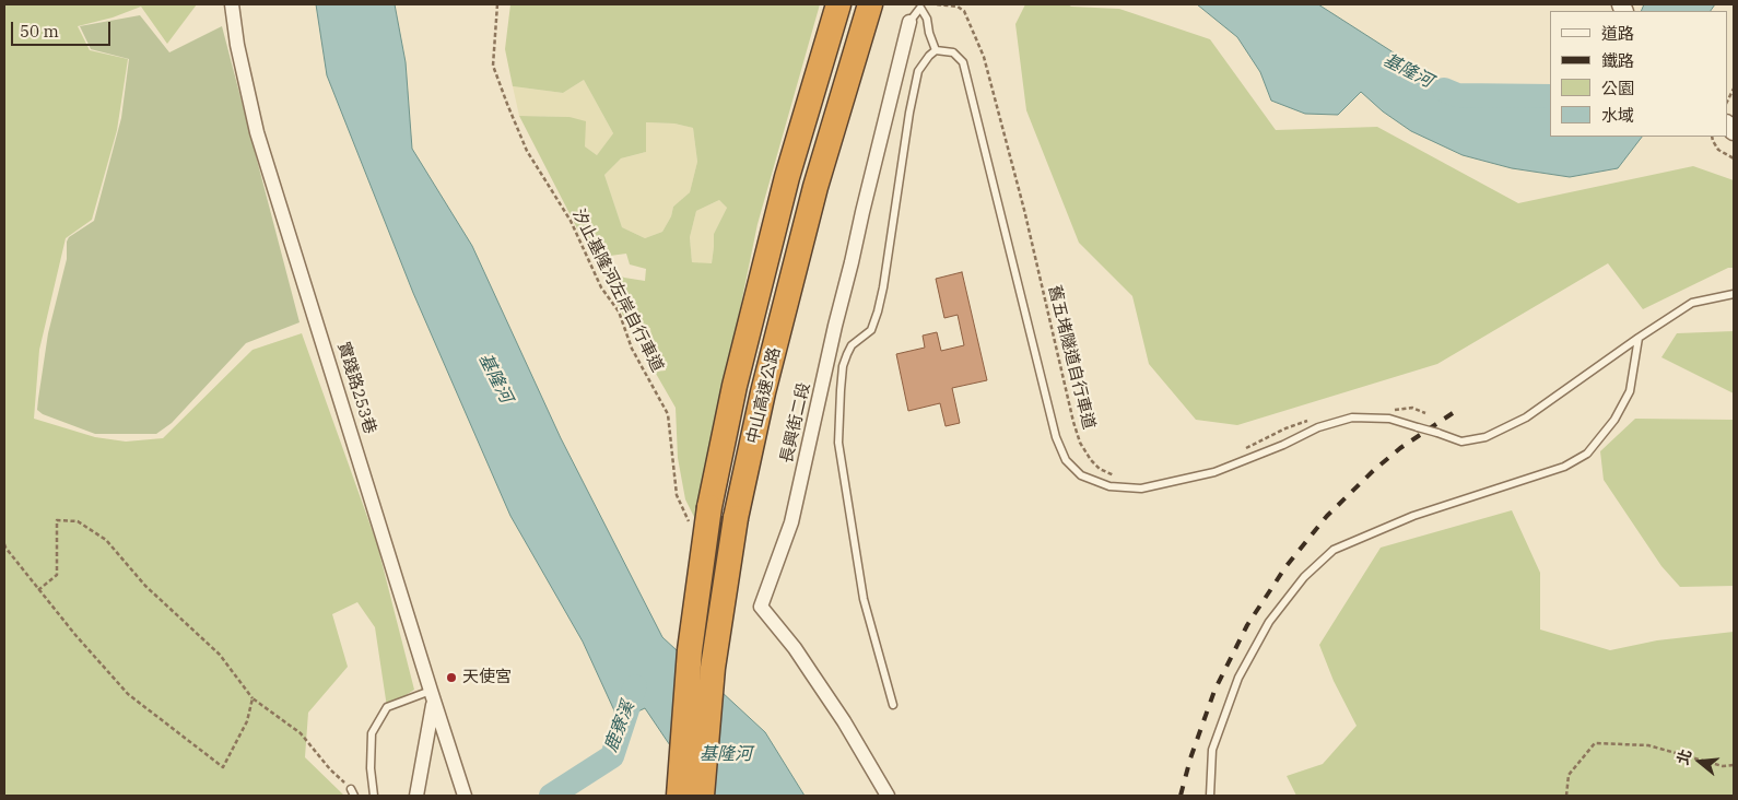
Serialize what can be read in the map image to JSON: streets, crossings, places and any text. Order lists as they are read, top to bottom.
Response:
{
  "streets": {
    "highway": ["中山高速公路"],
    "street": ["實踐路253巷", "長興街二段"],
    "path": ["汐止基隆河左岸自行車道", "舊五堵隧道自行車道"]
  },
  "water": ["基隆河", "鹿寮溪"],
  "places": ["天使宮"],
  "legend": [
    "道路",
    "鐵路",
    "公園",
    "水域"
  ],
  "scale_bar": "50 m",
  "north": "left"
}
